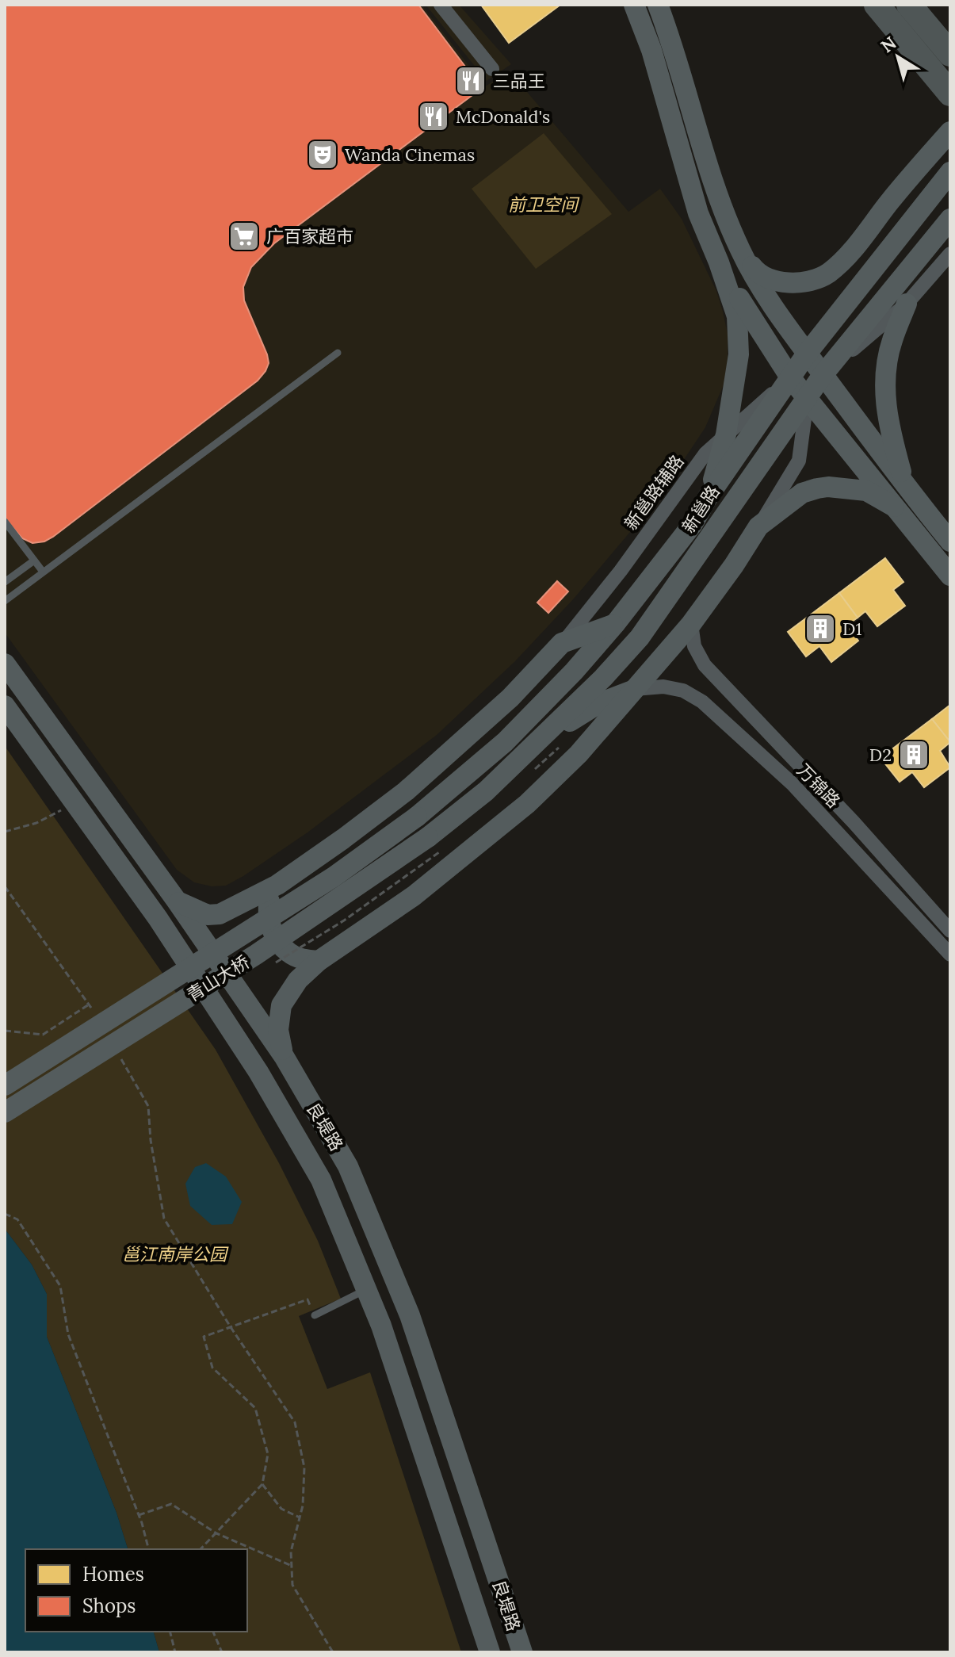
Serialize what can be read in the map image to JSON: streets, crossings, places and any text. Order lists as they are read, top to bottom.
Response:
{
  "streets": {
    "main road": ["新邕路", "青山大桥", "良堤路"],
    "street": ["新邕路辅路", "万锦路"]
  },
  "crossings": [
    ["新邕路辅路", "新邕路"],
    ["新邕路", "青山大桥"]
  ],
  "parks": ["前卫空间", "邕江南岸公园"],
  "places": {
    "restaurant": ["三品王", "McDonald's"],
    "theatre": ["Wanda Cinemas"],
    "supermarket": ["广百家超市"],
    "building": ["D1", "D2"]
  },
  "legend": ["Homes", "Shops"],
  "north": "top left"
}
